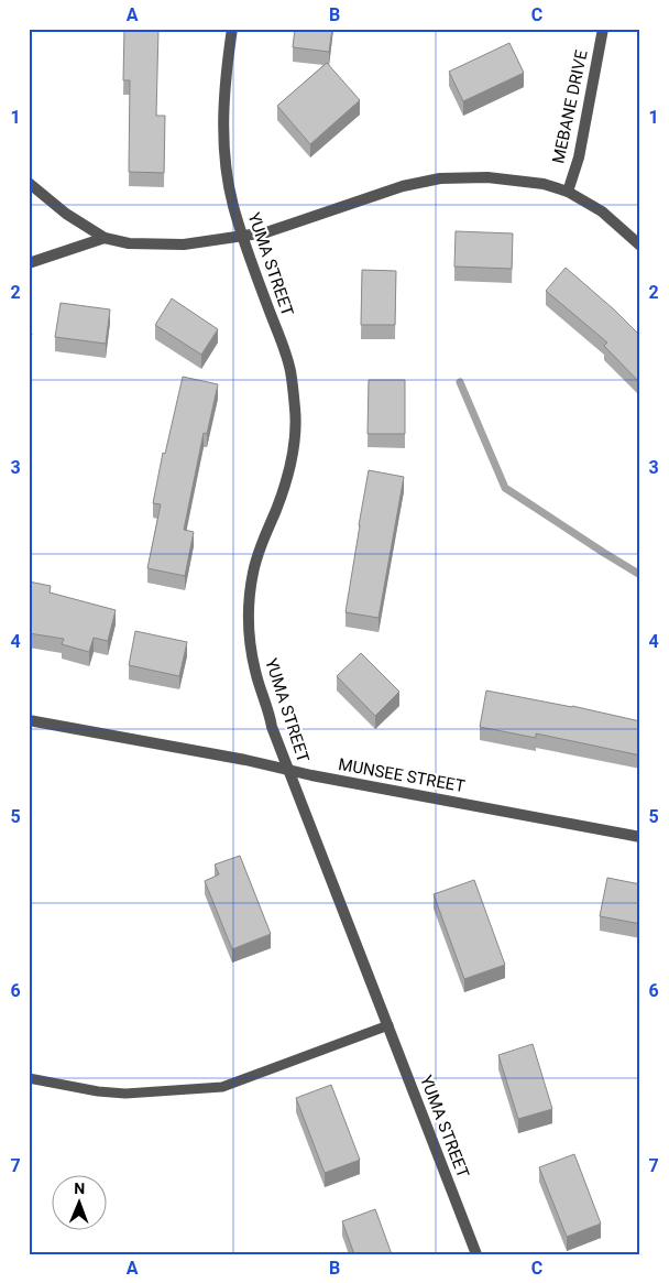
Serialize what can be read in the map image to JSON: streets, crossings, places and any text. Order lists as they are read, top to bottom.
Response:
{
  "streets": {
    "street": ["MEBANE DRIVE", "YUMA STREET", "MUNSEE STREET"]
  },
  "crossings": [
    ["YUMA STREET", "MUNSEE STREET"]
  ],
  "north": "top",
  "grid": {
    "columns": ["A", "B", "C"],
    "rows": [
      "1",
      "2",
      "3",
      "4",
      "5",
      "6",
      "7"
    ]
  }
}
